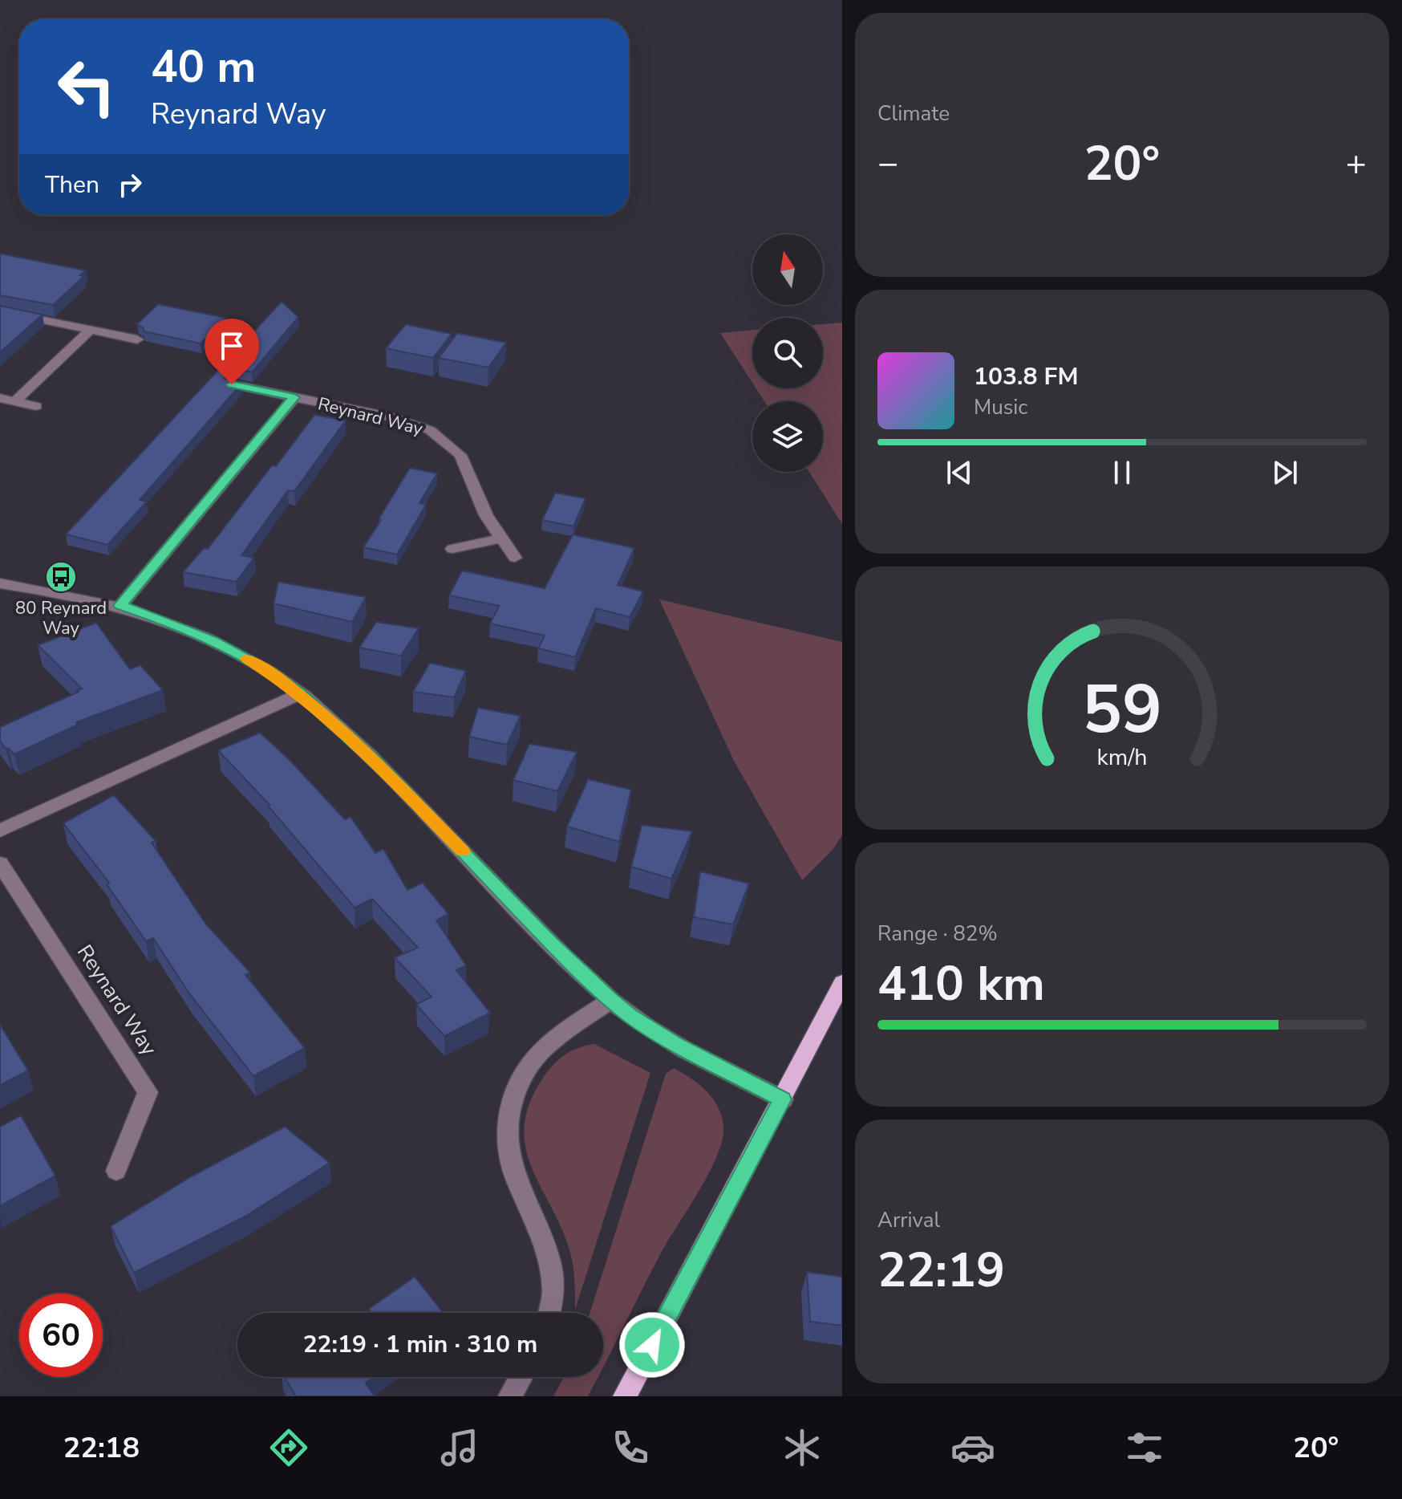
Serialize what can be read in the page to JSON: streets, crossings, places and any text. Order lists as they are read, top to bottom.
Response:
{
  "streets": {
    "street": ["Reynard Way"]
  },
  "places": {
    "bus stop": ["80 Reynard Way"]
  },
  "north": "top",
  "page": {
    "tile": [
      "Climate",
      ["Range · 82%", "410 km"],
      ["Arrival", "22:19"]
    ],
    "turn": ["40 m", "Reynard Way"],
    "heat": ["−", "20°", "+"],
    "then": "Then",
    "song": ["103.8 FM", "Music"],
    "limit": "60",
    "trip": "22:19 · 1 min · 310 m",
    "tabs": ["22:18", "20°"],
    "gauge": ["59", "km/h"]
  }
}
